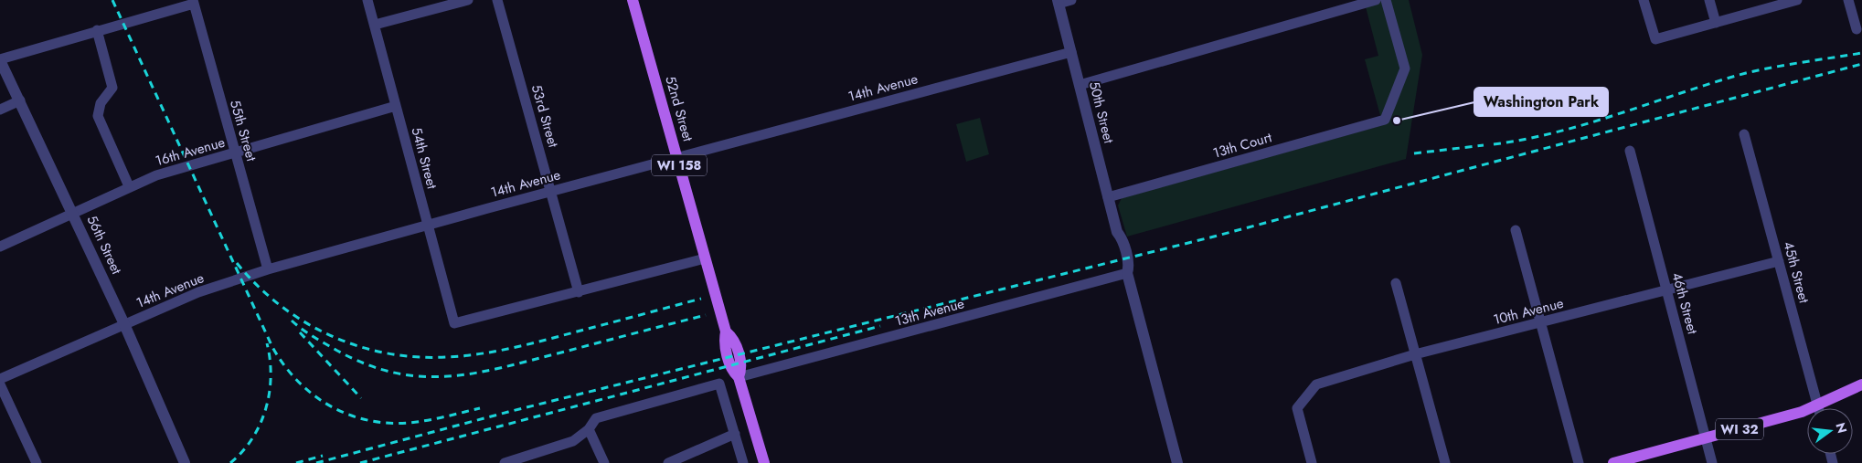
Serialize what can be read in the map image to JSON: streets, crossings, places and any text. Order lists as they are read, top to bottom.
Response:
{
  "streets": {
    "main road": ["52nd Street", "WI 158", "WI 32"],
    "street": [
      "14th Avenue",
      "50th Street",
      "53rd Street",
      "55th Street",
      "13th Court",
      "16th Avenue",
      "54th Street",
      "56th Street",
      "45th Street",
      "46th Street",
      "10th Avenue",
      "13th Avenue"
    ]
  },
  "crossings": [
    ["14th Avenue", "52nd Street"],
    ["14th Avenue", "50th Street"],
    ["14th Avenue", "53rd Street"],
    ["14th Avenue", "55th Street"],
    ["14th Avenue", "54th Street"],
    ["14th Avenue", "56th Street"],
    ["52nd Street", "13th Avenue"],
    ["50th Street", "13th Court"],
    ["50th Street", "13th Avenue"],
    ["53rd Street", "54th Street"],
    ["55th Street", "16th Avenue"],
    ["16th Avenue", "54th Street"],
    ["16th Avenue", "56th Street"],
    ["45th Street", "10th Avenue"],
    ["45th Street", "WI 32"],
    ["46th Street", "10th Avenue"],
    ["46th Street", "WI 32"]
  ],
  "places": ["Washington Park"],
  "north": "right"
}
